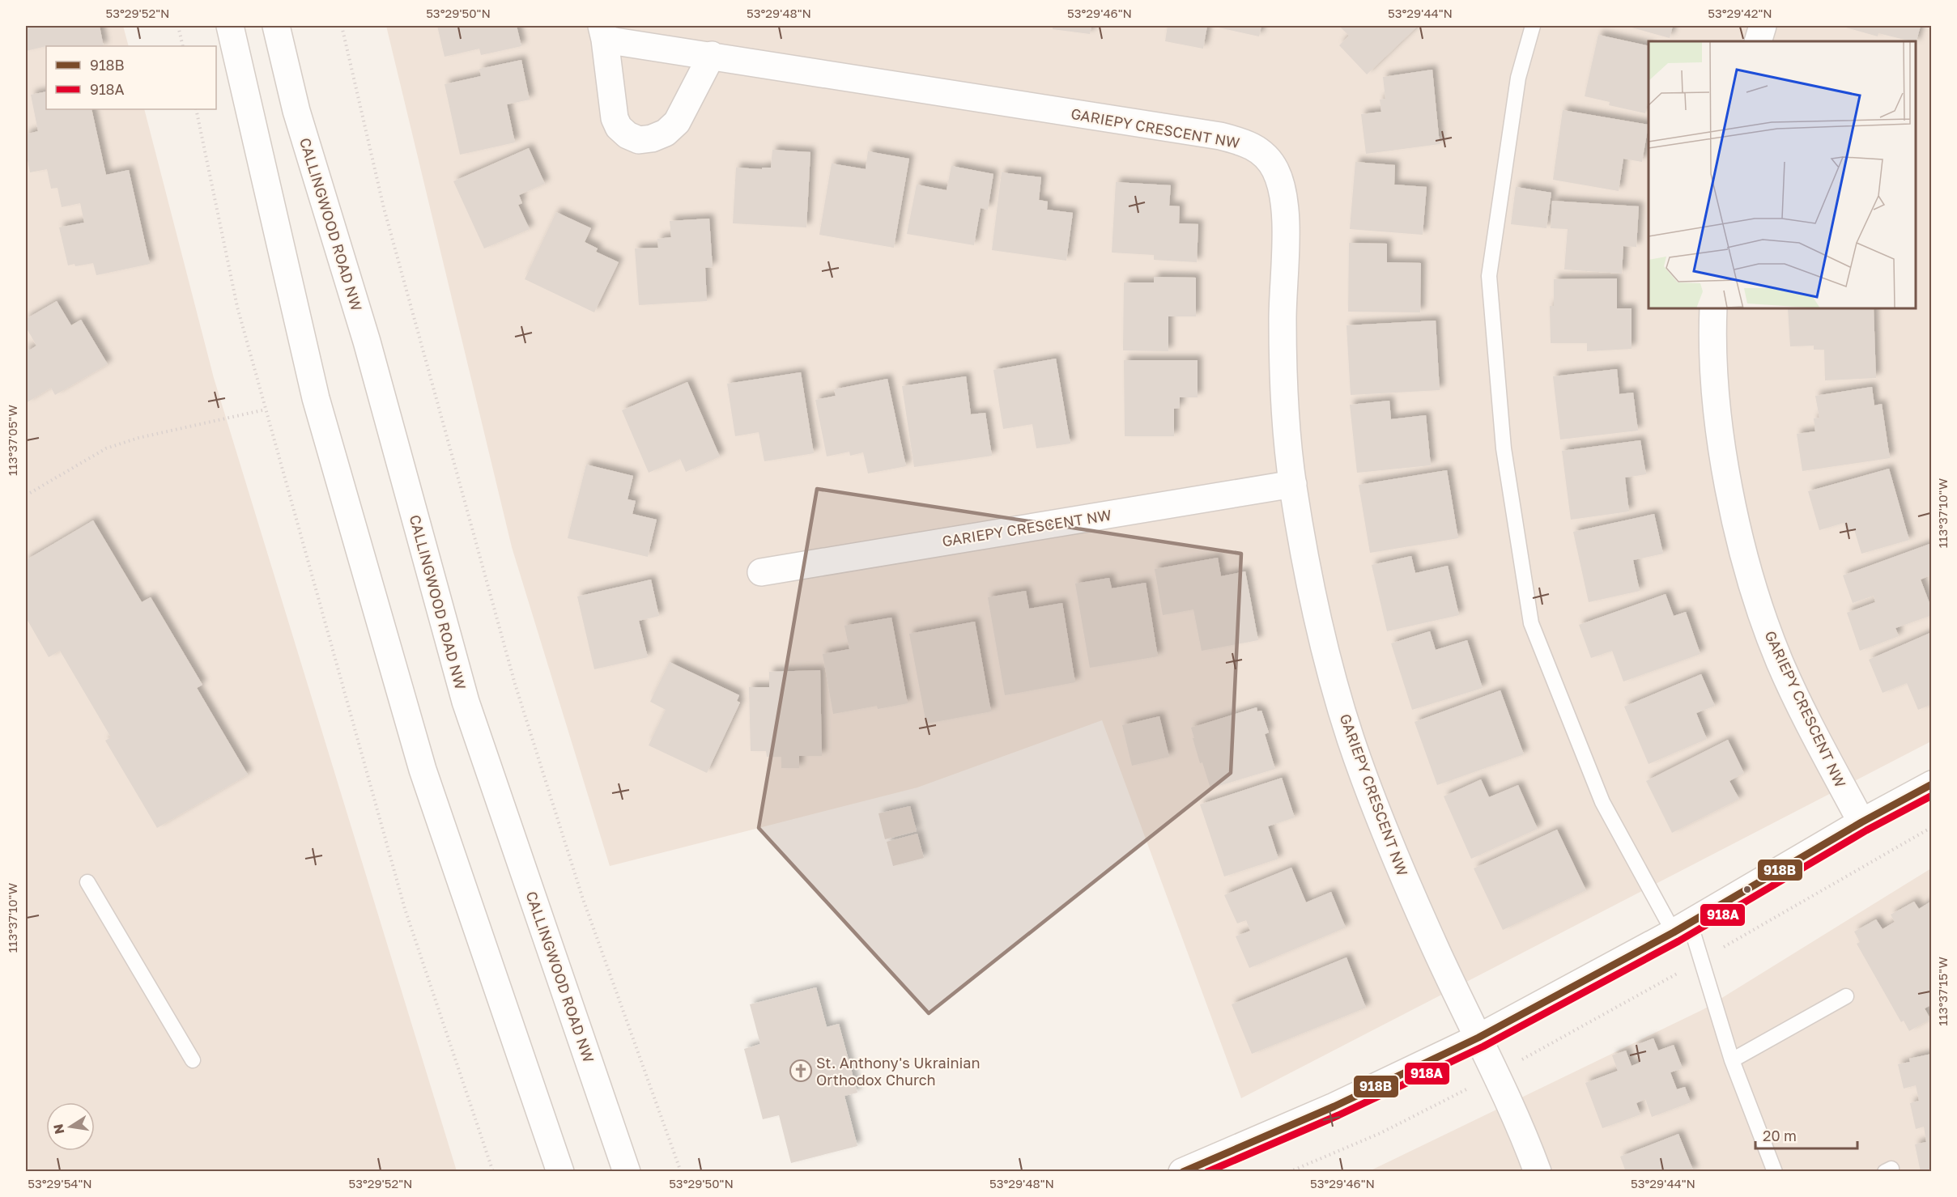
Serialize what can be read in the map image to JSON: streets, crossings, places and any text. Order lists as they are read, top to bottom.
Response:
{
  "streets": {
    "street": ["GARIEPY CRESCENT NW", "CALLINGWOOD ROAD NW"]
  },
  "places": {
    "church": ["St. Anthony's Ukrainian Orthodox Church"]
  },
  "lines": ["transit line 918B", "transit line 918A"],
  "legend": ["918B", "918A"],
  "scale_bar": "20 m",
  "north": "left",
  "coordinates": [
    "53°29'52\"N",
    "53°29'50\"N",
    "53°29'48\"N",
    "53°29'46\"N",
    "53°29'44\"N",
    "53°29'42\"N",
    "113°37'05\"W",
    "113°37'10\"W",
    "113°37'15\"W",
    "53°29'54\"N"
  ]
}
